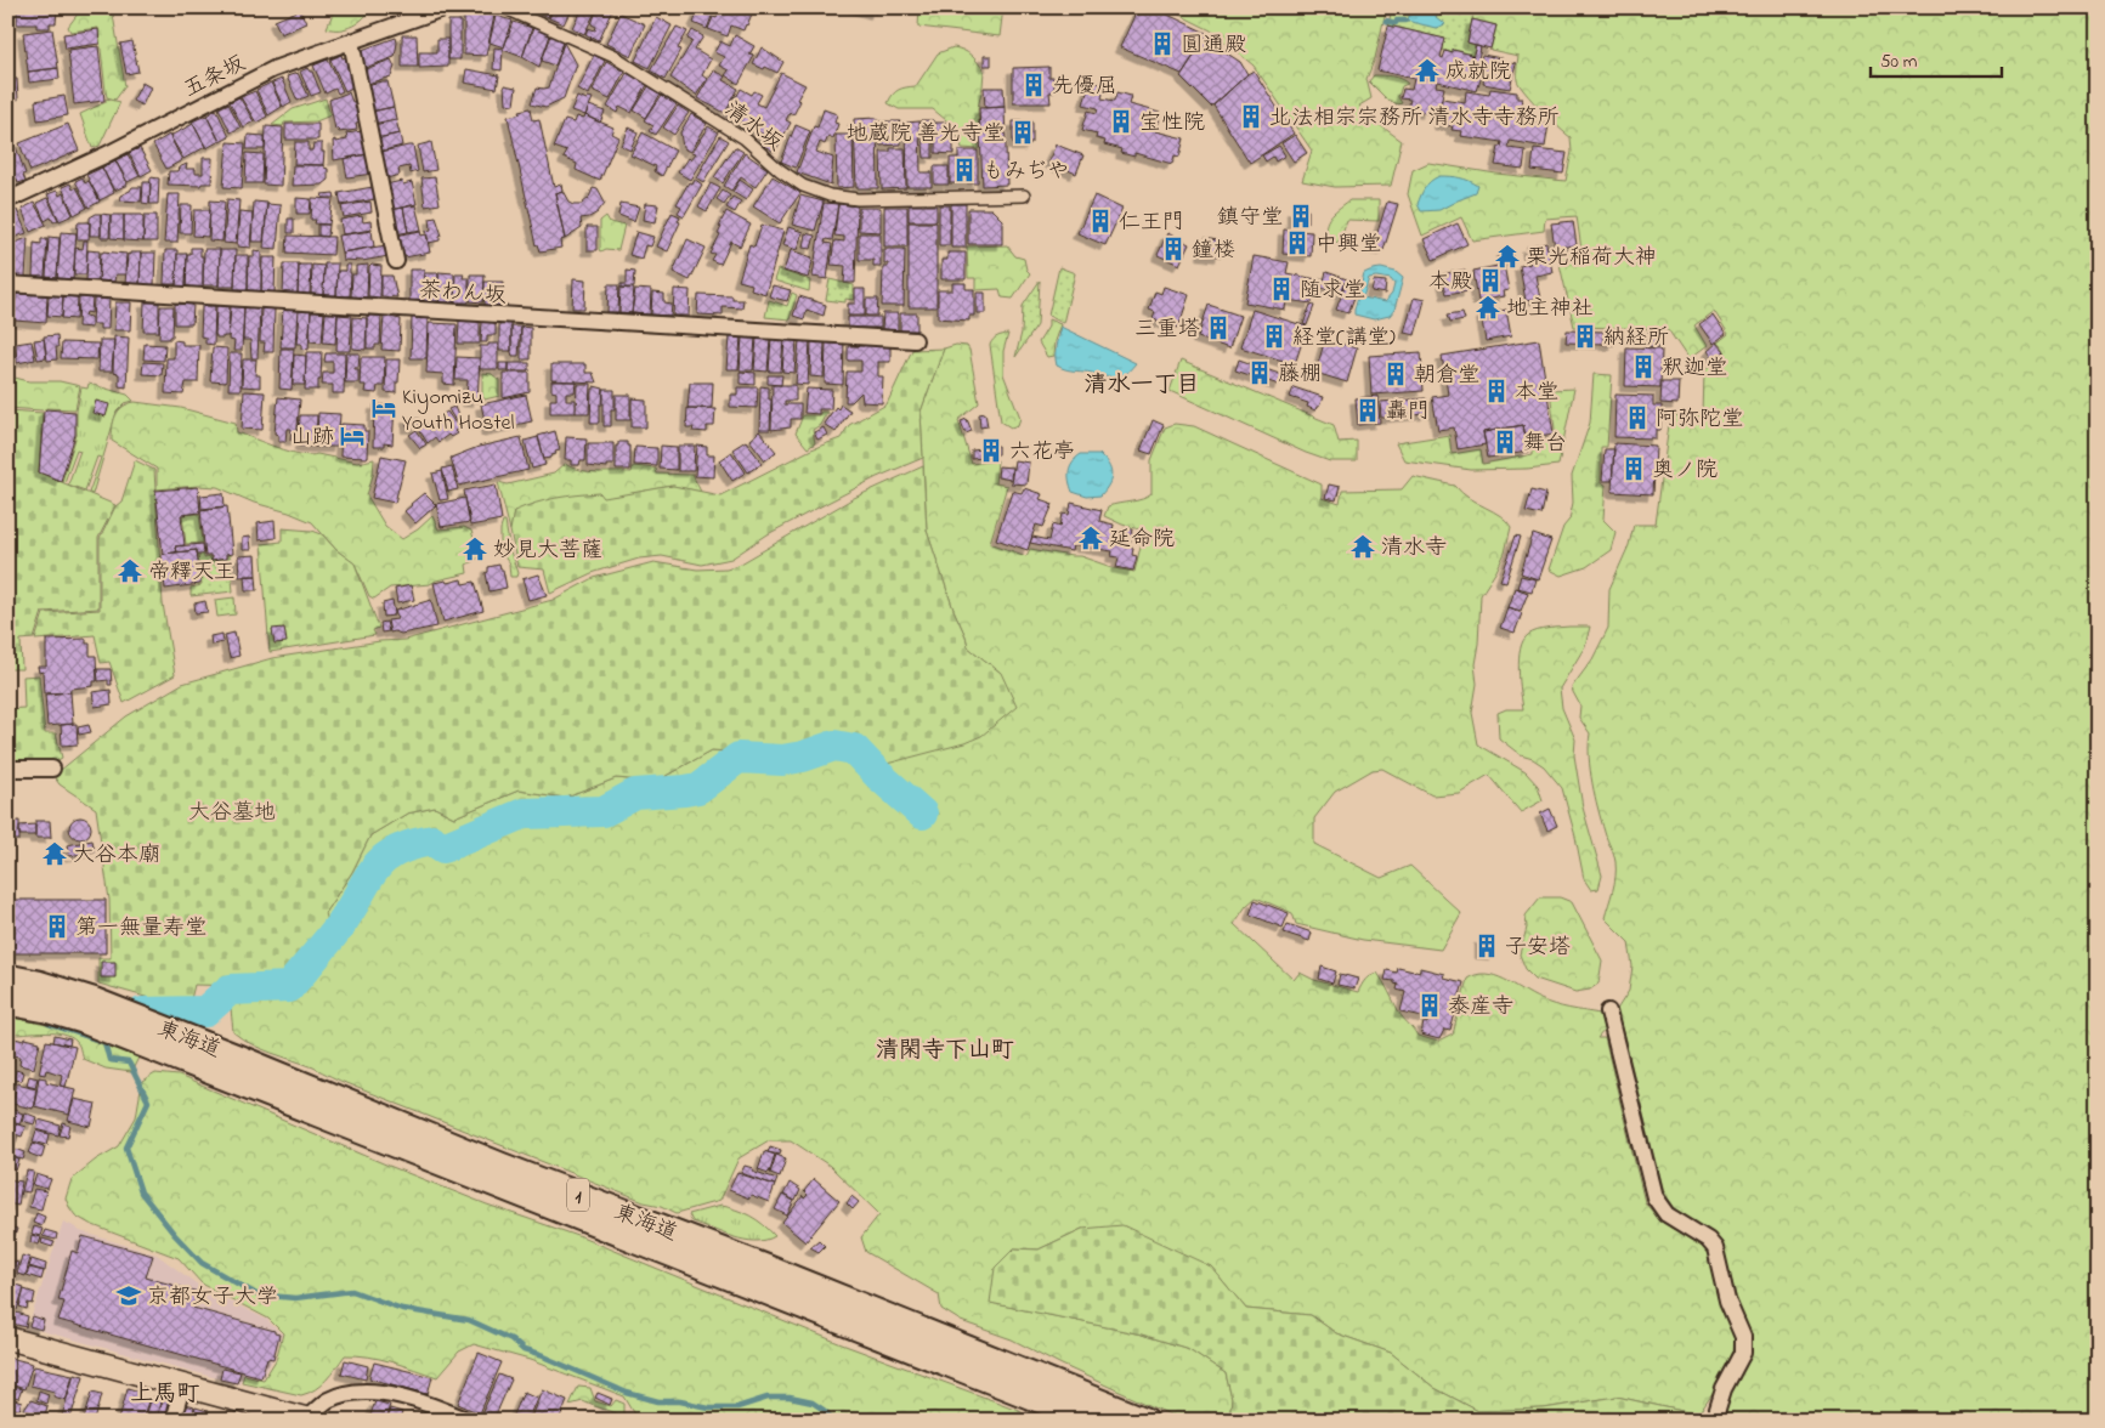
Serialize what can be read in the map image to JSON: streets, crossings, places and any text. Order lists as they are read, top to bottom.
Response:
{
  "streets": {
    "highway": ["東海道", "1"],
    "street": ["五条坂", "清水坂", "茶わん坂"]
  },
  "districts": ["清水一丁目", "清閑寺下山町", "上馬町"],
  "parks": ["大谷墓地"],
  "places": {
    "building": [
      "圓通殿",
      "先優屈",
      "北法相宗宗務所 清水寺寺務所",
      "宝性院",
      "地蔵院 善光寺堂",
      "もみぢや",
      "鎮守堂",
      "仁王門",
      "中興堂",
      "鐘楼",
      "本殿",
      "随求堂",
      "三重塔",
      "経堂(講堂)",
      "納経所",
      "釈迦堂",
      "藤棚",
      "朝倉堂",
      "本堂",
      "轟門",
      "阿弥陀堂",
      "舞台",
      "六花亭",
      "奥ノ院",
      "第一無量寿堂",
      "子安塔",
      "泰産寺"
    ],
    "temple": [
      "成就院",
      "栗光稲荷大神",
      "地主神社",
      "延命院",
      "清水寺",
      "妙見大菩薩",
      "帝釋天王",
      "大谷本廟"
    ],
    "hotel": ["Kiyomizu Youth Hostel", "山跡"],
    "school or university": ["京都女子大学"]
  },
  "scale_bar": "50 m"
}
